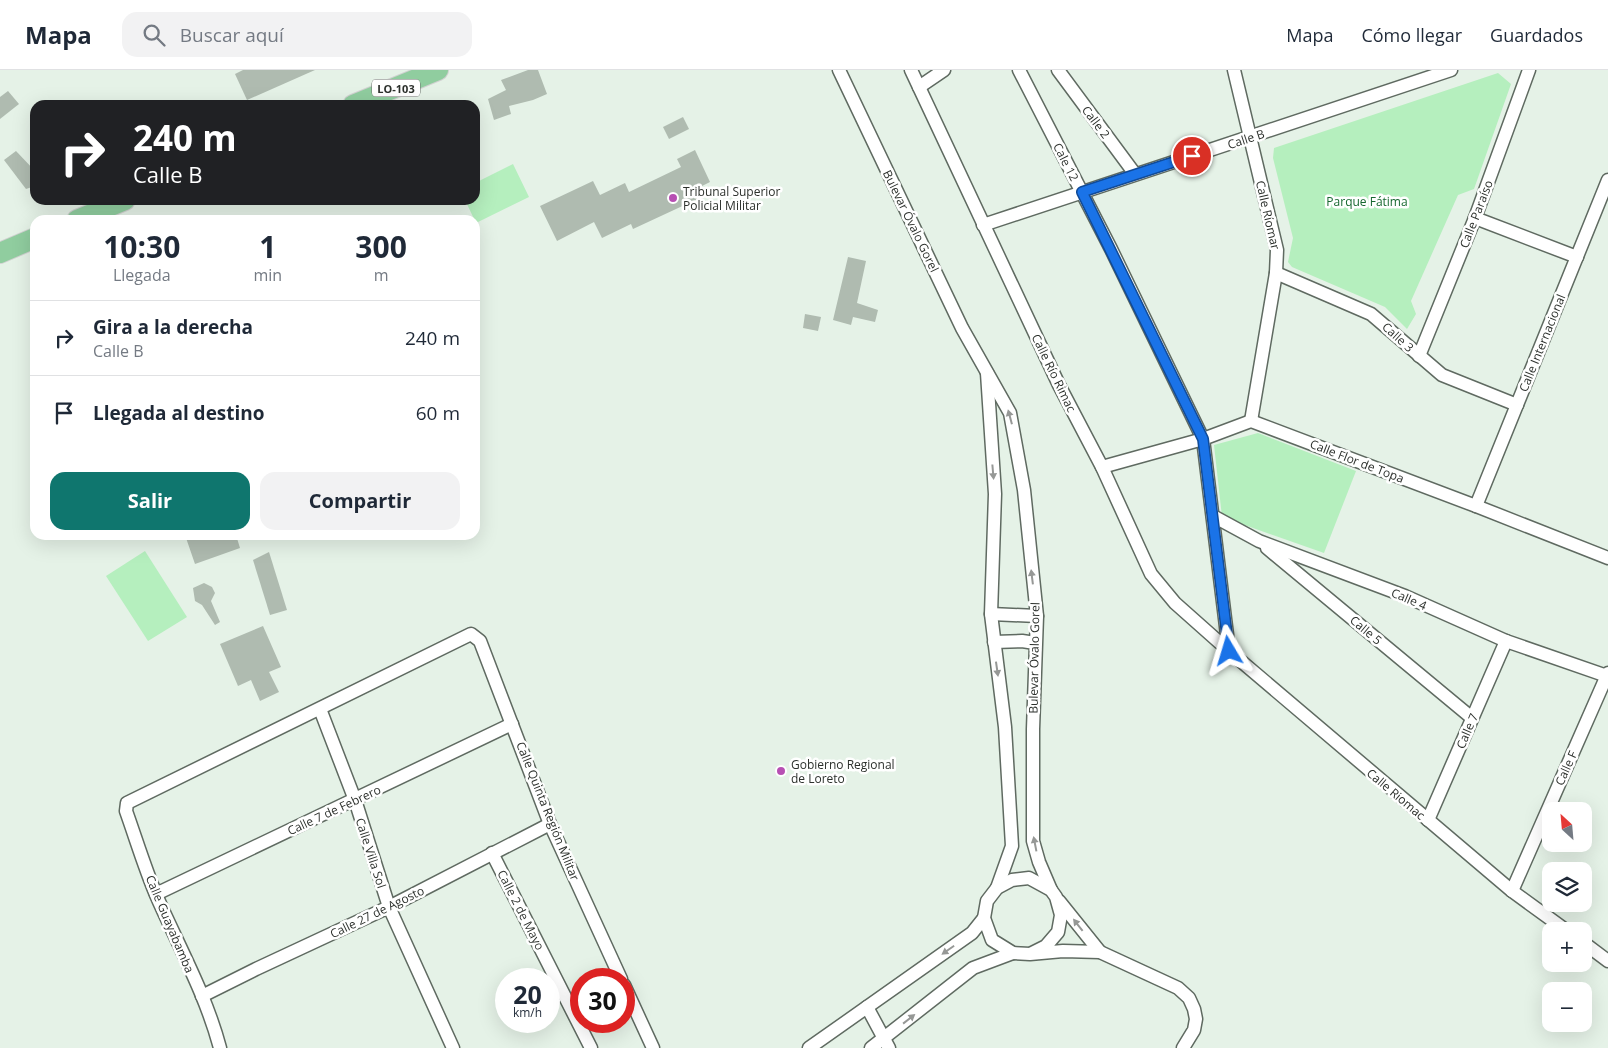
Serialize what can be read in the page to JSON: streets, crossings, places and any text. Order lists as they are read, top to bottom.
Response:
{
  "streets": {
    "main road": ["LO-103"],
    "street": [
      "Calle 2",
      "Calle B",
      "Cale 12",
      "Calle Paraíso",
      "Calle Ríomar",
      "Bulevar Óvalo Gorel",
      "Calle 3",
      "Calle Internacional",
      "Calle Río Rimac",
      "Calle Flor de Topa",
      "Calle 4",
      "Calle 5",
      "Calle 7",
      "Calle F",
      "Calle Riomac",
      "Calle 7 de Febrero",
      "Calle Quinta Región Militar",
      "Calle Villa Sol",
      "Calle 2 de Mayo",
      "Calle 27 de Agosto",
      "Calle Guayabamba"
    ]
  },
  "crossings": [
    ["Calle 2", "Calle B"],
    ["Calle B", "Cale 12"],
    ["Calle B", "Calle Ríomar"],
    ["Calle B", "Calle Río Rimac"],
    ["Cale 12", "Calle Río Rimac"],
    ["Cale 12", "Calle 4"],
    ["Cale 12", "Calle Riomac"],
    ["Calle Paraíso", "Calle 3"],
    ["Calle Ríomar", "Calle 3"],
    ["Calle Ríomar", "Calle Flor de Topa"],
    ["Calle 3", "Calle Internacional"],
    ["Calle Internacional", "Calle Flor de Topa"],
    ["Calle Río Rimac", "Calle Riomac"],
    ["Calle 4", "Calle 5"],
    ["Calle 4", "Calle 7"],
    ["Calle 4", "Calle F"],
    ["Calle 5", "Calle 7"],
    ["Calle 7", "Calle Riomac"],
    ["Calle F", "Calle Riomac"],
    ["Calle 7 de Febrero", "Calle Quinta Región Militar"],
    ["Calle 7 de Febrero", "Calle Villa Sol"],
    ["Calle 7 de Febrero", "Calle Guayabamba"],
    ["Calle Quinta Región Militar", "Calle Villa Sol"],
    ["Calle Quinta Región Militar", "Calle 27 de Agosto"],
    ["Calle Quinta Región Militar", "Calle Guayabamba"],
    ["Calle Villa Sol", "Calle 27 de Agosto"],
    ["Calle Villa Sol", "Calle Guayabamba"],
    ["Calle 2 de Mayo", "Calle 27 de Agosto"],
    ["Calle 27 de Agosto", "Calle Guayabamba"]
  ],
  "parks": ["Parque Fátima"],
  "places": ["Tribunal Superior Policial Militar", "Gobierno Regional de Loreto"],
  "north": "top left",
  "page": {
    "header": "Mapa",
    "search": "Buscar aquí",
    "nav": ["Mapa", "Cómo llegar", "Guardados"],
    "turn": ["240 m", "Calle B"],
    "eta": [
      "10:30",
      "Llegada",
      "1",
      "min",
      "300",
      "m"
    ],
    "list": [
      {
        "name": "Gira a la derecha",
        "note": "Calle B",
        "value": "240 m"
      },
      {
        "name": "Llegada al destino",
        "value": "60 m"
      }
    ],
    "buttons": ["Salir", "Compartir"],
    "map_buttons": ["+", "−"],
    "speed": "20 km/h",
    "limit": "30"
  }
}
